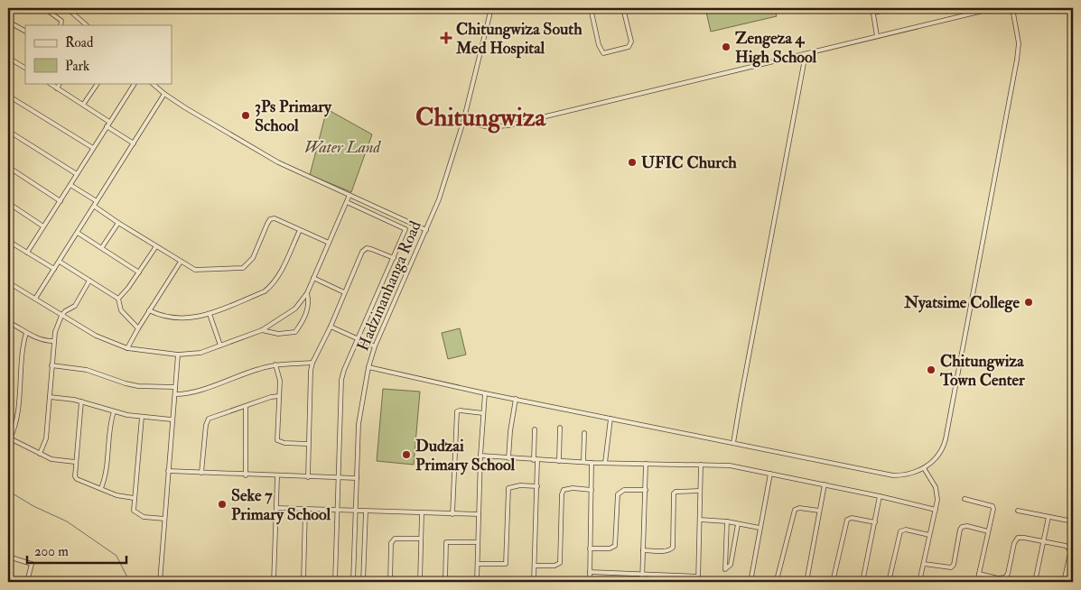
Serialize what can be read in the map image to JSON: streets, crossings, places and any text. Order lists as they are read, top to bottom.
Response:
{
  "streets": {
    "street": ["Hadzinanhanga Road"]
  },
  "districts": ["Chitungwiza"],
  "parks": ["Water Land"],
  "places": {
    "health": ["Chitungwiza South Med Hospital"],
    "other": [
      "Zengeza 4 High School",
      "3Ps Primary School",
      "UFIC Church",
      "Nyatsime College",
      "Chitungwiza Town Center",
      "Dudzai Primary School",
      "Seke 7 Primary School"
    ]
  },
  "legend": ["Road", "Park"],
  "scale_bar": "200 m"
}
